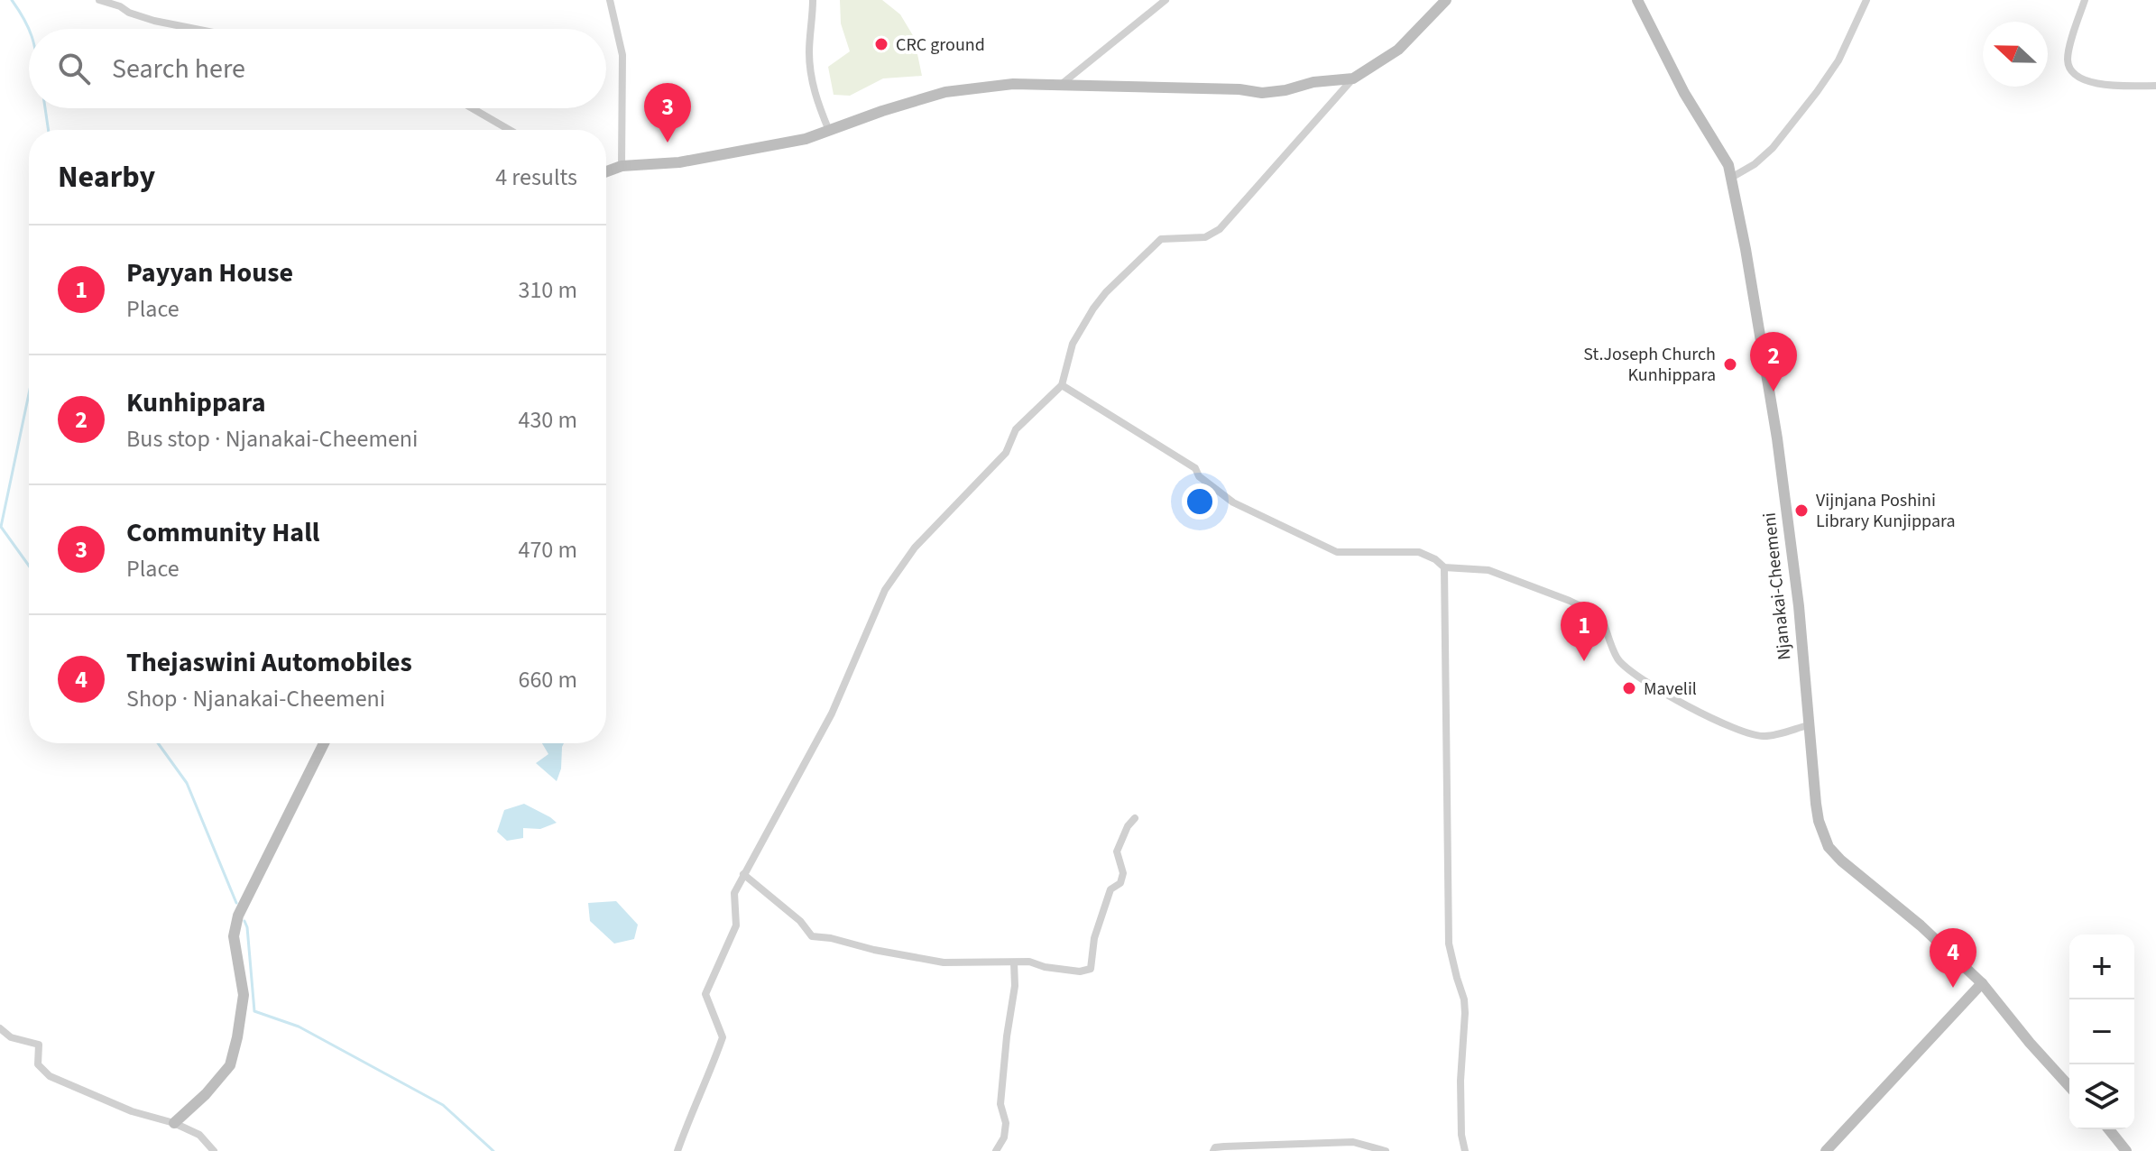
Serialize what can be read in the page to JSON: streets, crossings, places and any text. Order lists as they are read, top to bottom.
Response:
{
  "streets": {
    "street": ["Njanakai-Cheemeni"]
  },
  "places": [
    "CRC ground",
    "St.Joseph Church Kunhippara",
    "Vijnjana Poshini Library Kunjippara",
    "Mavelil"
  ],
  "north": "left",
  "page": {
    "search": "Search here",
    "pins": [
      "3",
      "2",
      "1",
      "4"
    ],
    "heading": ["Nearby", "4 results"],
    "list": [
      {
        "mark": "1",
        "name": "Payyan House",
        "note": "Place",
        "value": "310 m"
      },
      {
        "mark": "2",
        "name": "Kunhippara",
        "note": "Bus stop · Njanakai-Cheemeni",
        "value": "430 m"
      },
      {
        "mark": "3",
        "name": "Community Hall",
        "note": "Place",
        "value": "470 m"
      },
      {
        "mark": "4",
        "name": "Thejaswini Automobiles",
        "note": "Shop · Njanakai-Cheemeni",
        "value": "660 m"
      }
    ],
    "map_buttons": ["+", "−"]
  }
}
